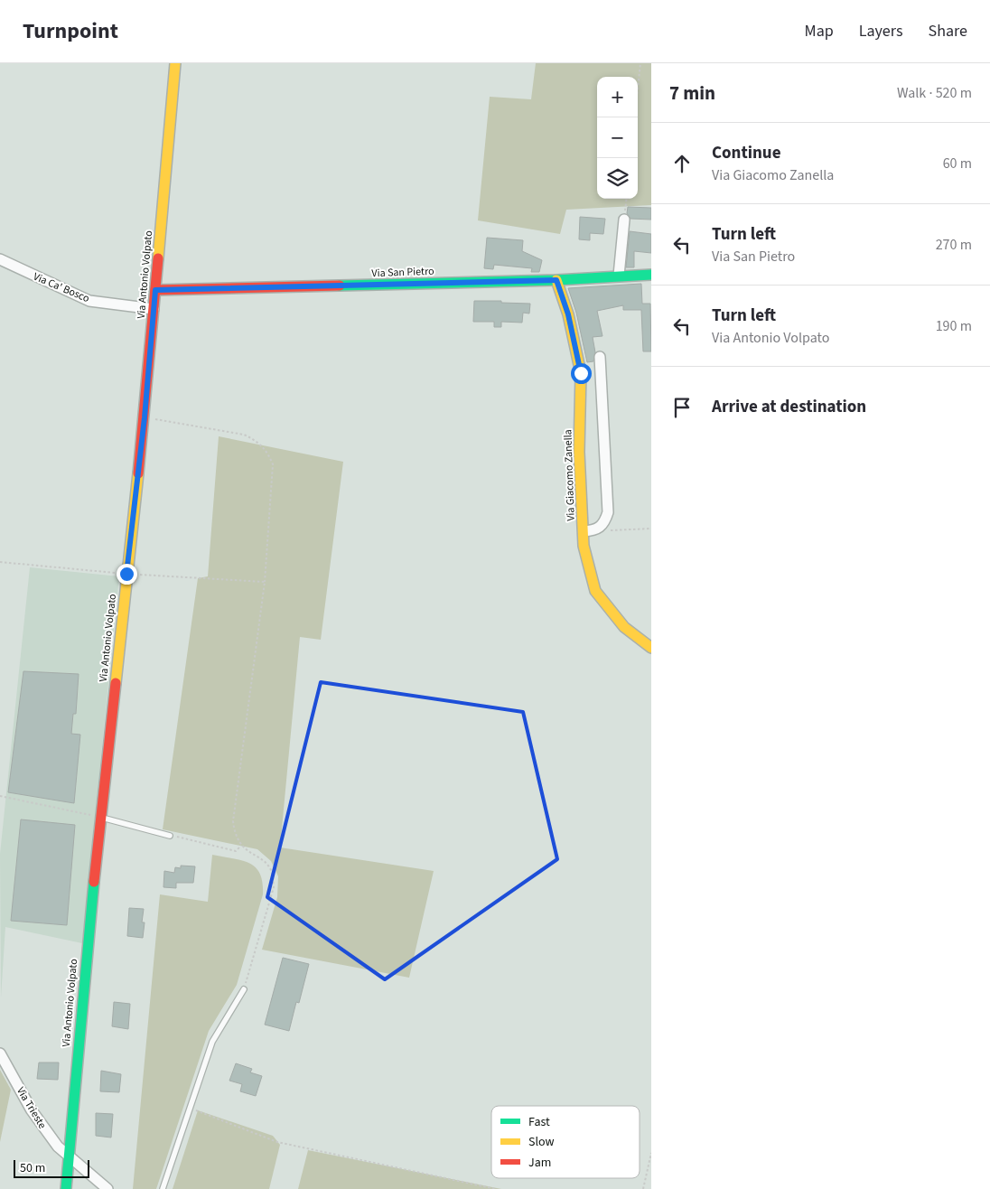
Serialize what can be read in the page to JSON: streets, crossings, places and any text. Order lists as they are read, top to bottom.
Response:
{
  "streets": {
    "street": [
      "Via San Pietro",
      "Via Antonio Volpato",
      "Via Ca' Bosco",
      "Via Giacomo Zanella",
      "Via Trieste"
    ]
  },
  "crossings": [
    ["Via San Pietro", "Via Antonio Volpato"],
    ["Via San Pietro", "Via Giacomo Zanella"],
    ["Via Antonio Volpato", "Via Ca' Bosco"],
    ["Via Antonio Volpato", "Via Trieste"]
  ],
  "legend": ["Fast", "Slow", "Jam"],
  "scale_bar": "50 m",
  "page": {
    "header": "Turnpoint",
    "nav": ["Map", "Layers", "Share"],
    "heading": ["7 min", "Walk · 520 m"],
    "map_buttons": ["+", "−"],
    "list": [
      ["Continue", "Via Giacomo Zanella", "60 m"],
      ["Turn left", "Via San Pietro", "270 m"],
      ["Turn left", "Via Antonio Volpato", "190 m"],
      "Arrive at destination"
    ],
    "scale": "50 m"
  }
}
